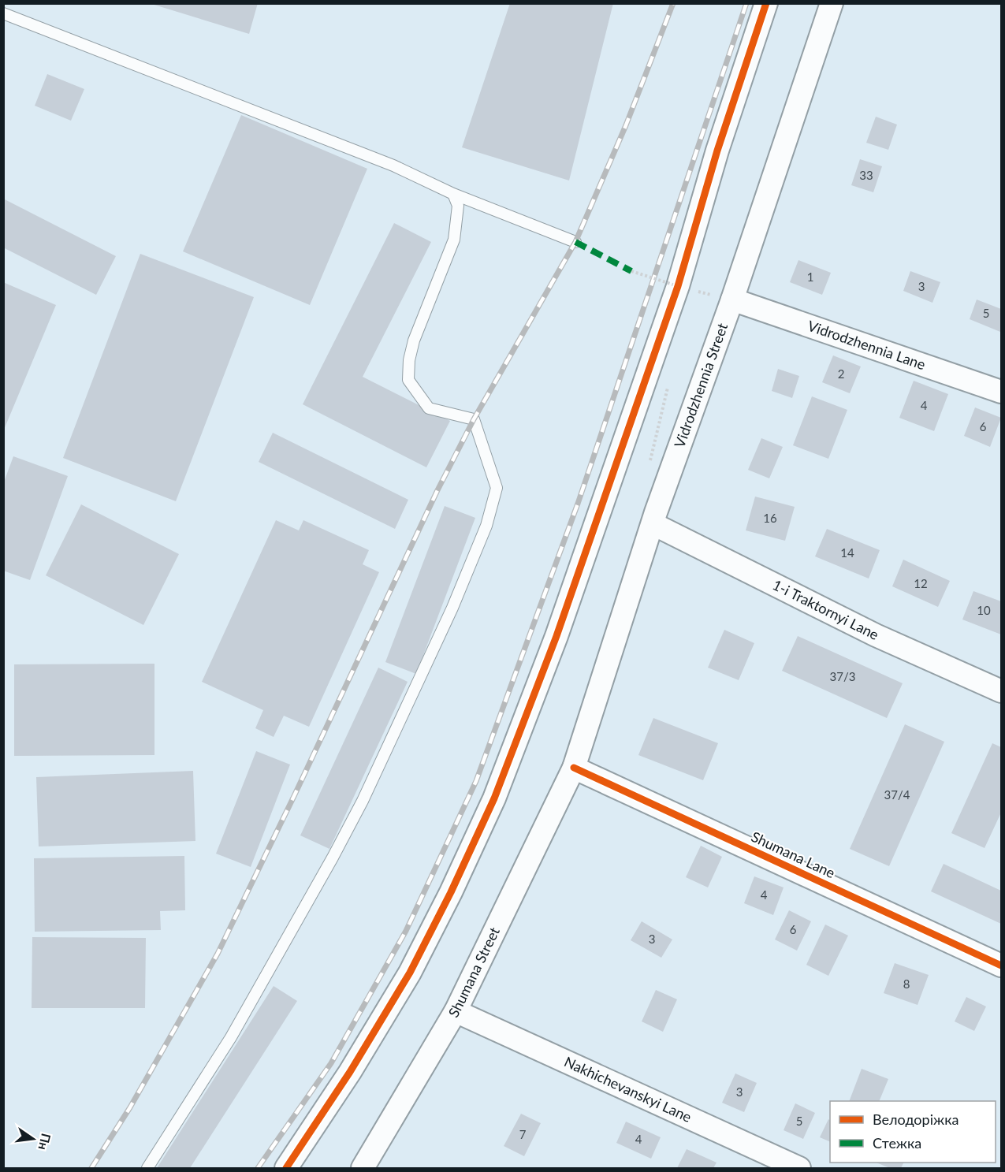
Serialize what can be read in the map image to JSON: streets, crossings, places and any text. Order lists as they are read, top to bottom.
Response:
{
  "streets": {
    "street": [
      "Vidrodzhennia Lane",
      "Vidrodzhennia Street",
      "1-i Traktornyi Lane",
      "Shumana Lane",
      "Shumana Street",
      "Nakhichevanskyi Lane"
    ]
  },
  "crossings": [
    ["Vidrodzhennia Lane", "Vidrodzhennia Street"],
    ["Vidrodzhennia Street", "1-i Traktornyi Lane"],
    ["Vidrodzhennia Street", "Shumana Lane"],
    ["Vidrodzhennia Street", "Shumana Street"],
    ["Shumana Lane", "Shumana Street"],
    ["Shumana Street", "Nakhichevanskyi Lane"]
  ],
  "house_numbers": [
    "33",
    "1",
    "3",
    "5",
    "2",
    "4",
    "6",
    "16",
    "14",
    "12",
    "10",
    "37/3",
    "37/4",
    "4",
    "6",
    "3",
    "8",
    "3",
    "5",
    "7",
    "4"
  ],
  "legend": ["Велодоріжка", "Стежка"],
  "north": "right"
}
